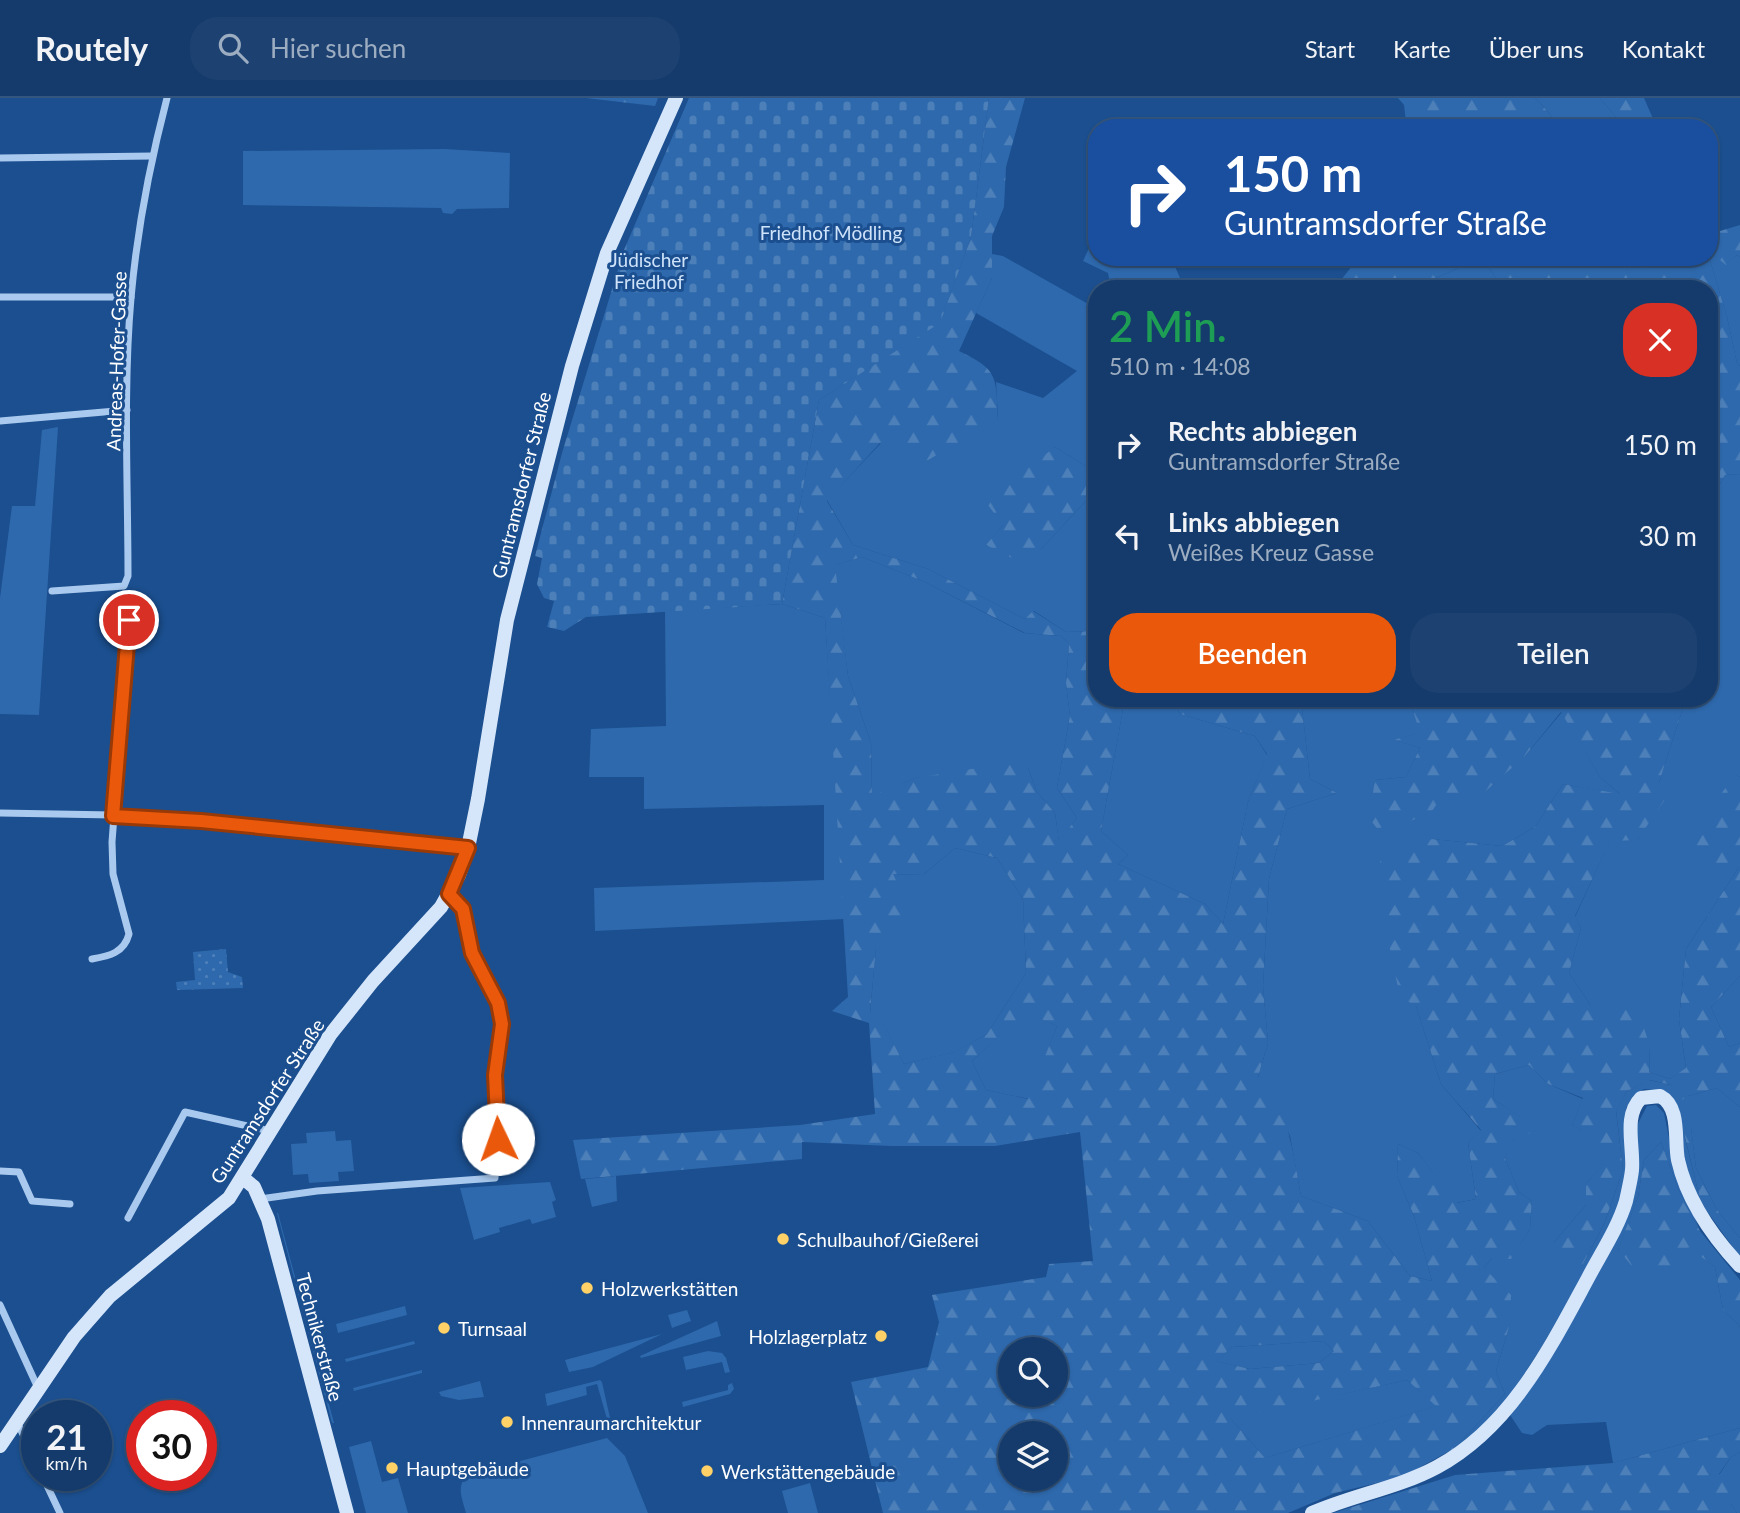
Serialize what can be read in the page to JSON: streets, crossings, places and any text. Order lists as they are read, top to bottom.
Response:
{
  "streets": {
    "street": ["Andreas-Hofer-Gasse", "Guntramsdorfer Straße", "Technikerstraße"]
  },
  "crossings": [
    ["Guntramsdorfer Straße", "Technikerstraße"]
  ],
  "parks": ["Friedhof Mödling", "Jüdischer Friedhof"],
  "places": [
    "Schulbauhof/Gießerei",
    "Holzwerkstätten",
    "Turnsaal",
    "Holzlagerplatz",
    "Innenraumarchitektur",
    "Hauptgebäude",
    "Werkstättengebäude"
  ],
  "page": {
    "header": "Routely",
    "search": "Hier suchen",
    "nav": [
      "Start",
      "Karte",
      "Über uns",
      "Kontakt"
    ],
    "turn": ["150 m", "Guntramsdorfer Straße"],
    "heading": ["2 Min.", "510 m · 14:08"],
    "list": [
      {
        "name": "Rechts abbiegen",
        "note": "Guntramsdorfer Straße",
        "value": "150 m"
      },
      {
        "name": "Links abbiegen",
        "note": "Weißes Kreuz Gasse",
        "value": "30 m"
      }
    ],
    "buttons": ["Beenden", "Teilen"],
    "speed": "21 km/h",
    "limit": "30"
  }
}
